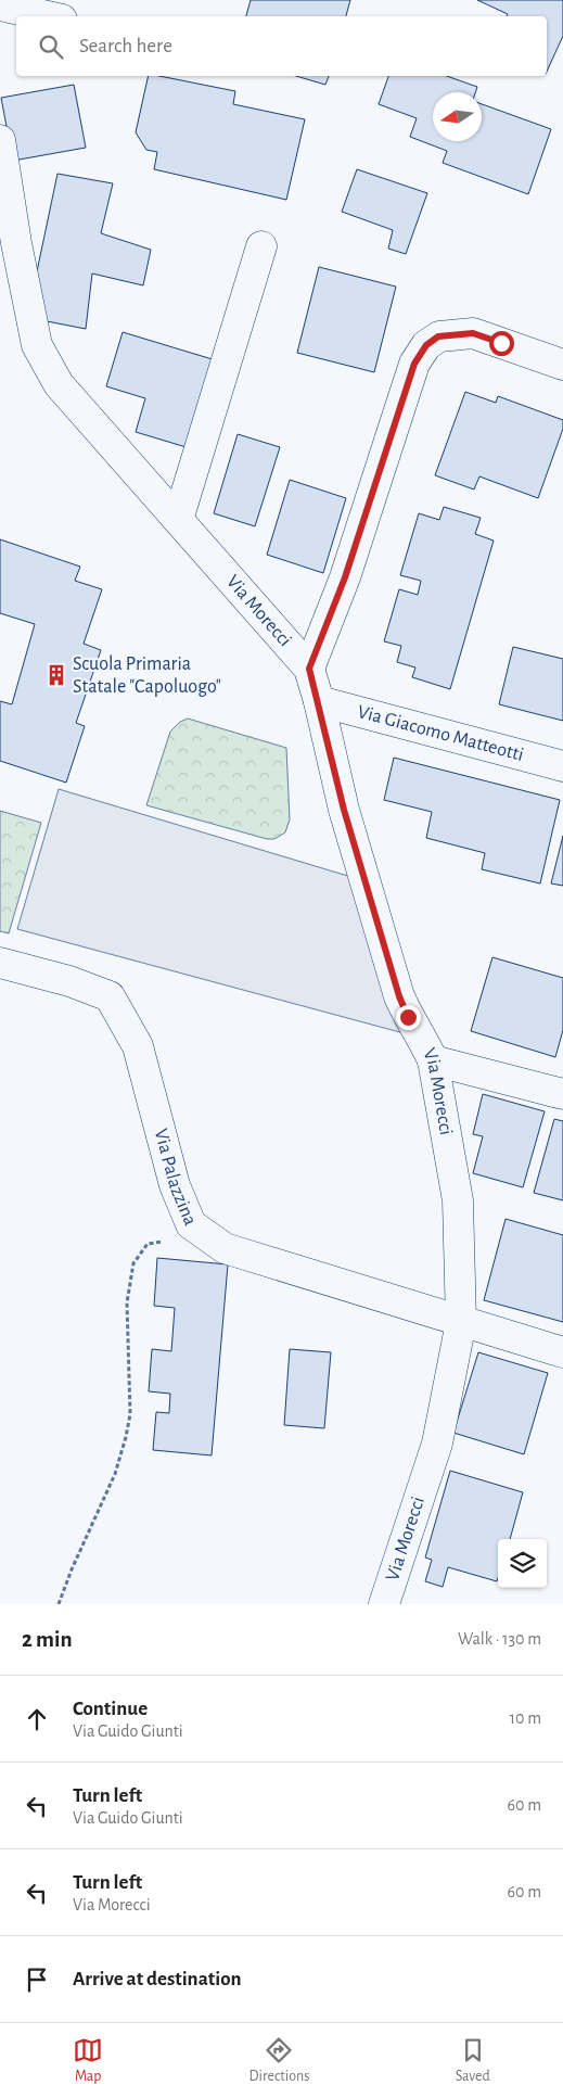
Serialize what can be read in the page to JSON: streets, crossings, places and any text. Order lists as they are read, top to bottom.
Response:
{
  "streets": {
    "street": ["Via Morecci", "Via Giacomo Matteotti", "Via Palazzina"]
  },
  "crossings": [
    ["Via Morecci", "Via Giacomo Matteotti"],
    ["Via Morecci", "Via Palazzina"]
  ],
  "places": {
    "building": ["Scuola Primaria Statale \"Capoluogo\""]
  },
  "north": "left",
  "page": {
    "search": "Search here",
    "heading": ["2 min", "Walk · 130 m"],
    "list": [
      ["Continue", "Via Guido Giunti", "10 m"],
      ["Turn left", "Via Guido Giunti", "60 m"],
      ["Turn left", "Via Morecci", "60 m"],
      "Arrive at destination"
    ],
    "nav": ["Map", "Directions", "Saved"]
  }
}
